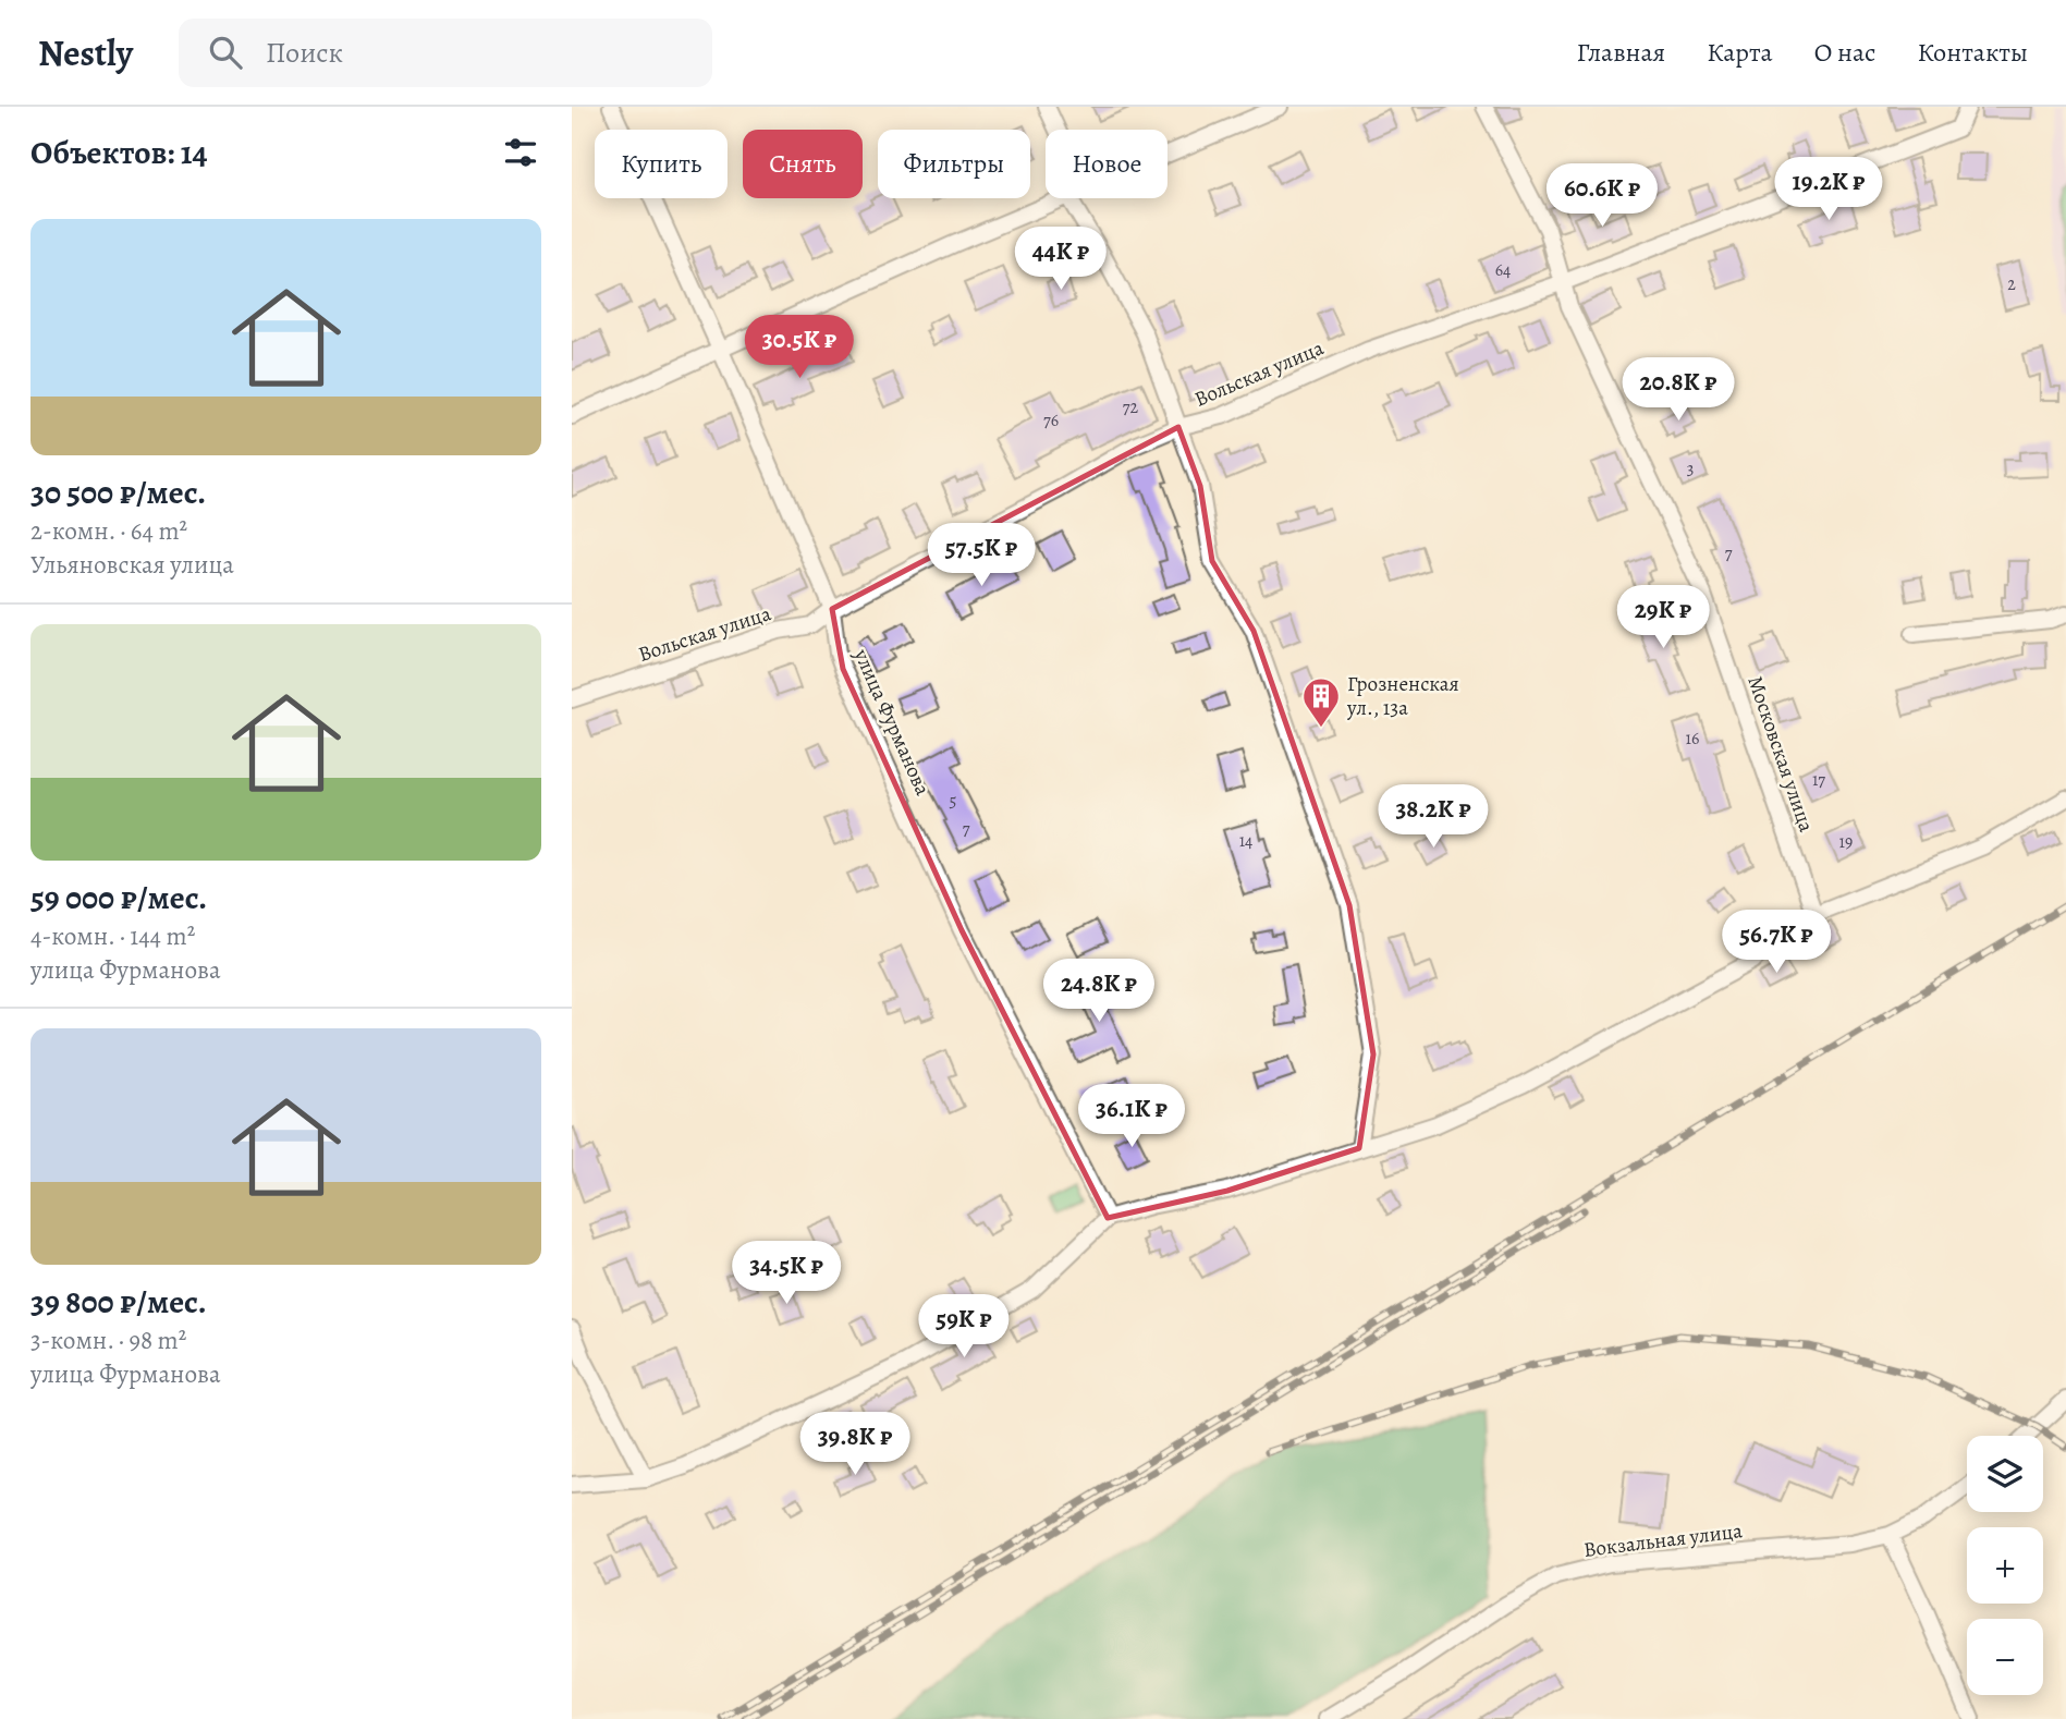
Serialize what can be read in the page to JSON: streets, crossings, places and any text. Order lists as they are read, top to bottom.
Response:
{
  "streets": {
    "street": [
      "Вольская улица",
      "улица Фурманова",
      "Московская улица",
      "Вокзальная улица"
    ]
  },
  "crossings": [
    ["Вольская улица", "улица Фурманова"],
    ["Вольская улица", "Московская улица"]
  ],
  "places": {
    "building": ["Грозненская ул., 13а"]
  },
  "house_numbers": [
    "64",
    "2",
    "72",
    "76",
    "3",
    "7",
    "16",
    "17",
    "5",
    "7",
    "14",
    "19"
  ],
  "page": {
    "header": "Nestly",
    "search": "Поиск",
    "nav": [
      "Главная",
      "Карта",
      "О нас",
      "Контакты"
    ],
    "heading": "Объектов: 14",
    "chip": [
      "Купить",
      "Снять",
      "Фильтры",
      "Новое"
    ],
    "price": [
      "19.2K ₽",
      "60.6K ₽",
      "44K ₽",
      "30.5K ₽",
      "20.8K ₽",
      "57.5K ₽",
      "29K ₽",
      "38.2K ₽",
      "56.7K ₽",
      "24.8K ₽",
      "36.1K ₽",
      "34.5K ₽",
      "59K ₽",
      "39.8K ₽"
    ],
    "list": [
      {
        "name": "30 500 ₽/мес.",
        "note": "2-комн. · 64 m² · Ульяновская улица"
      },
      {
        "name": "59 000 ₽/мес.",
        "note": "4-комн. · 144 m² · улица Фурманова"
      },
      {
        "name": "39 800 ₽/мес.",
        "note": "3-комн. · 98 m² · улица Фурманова"
      }
    ],
    "map_buttons": ["+", "−"]
  }
}
